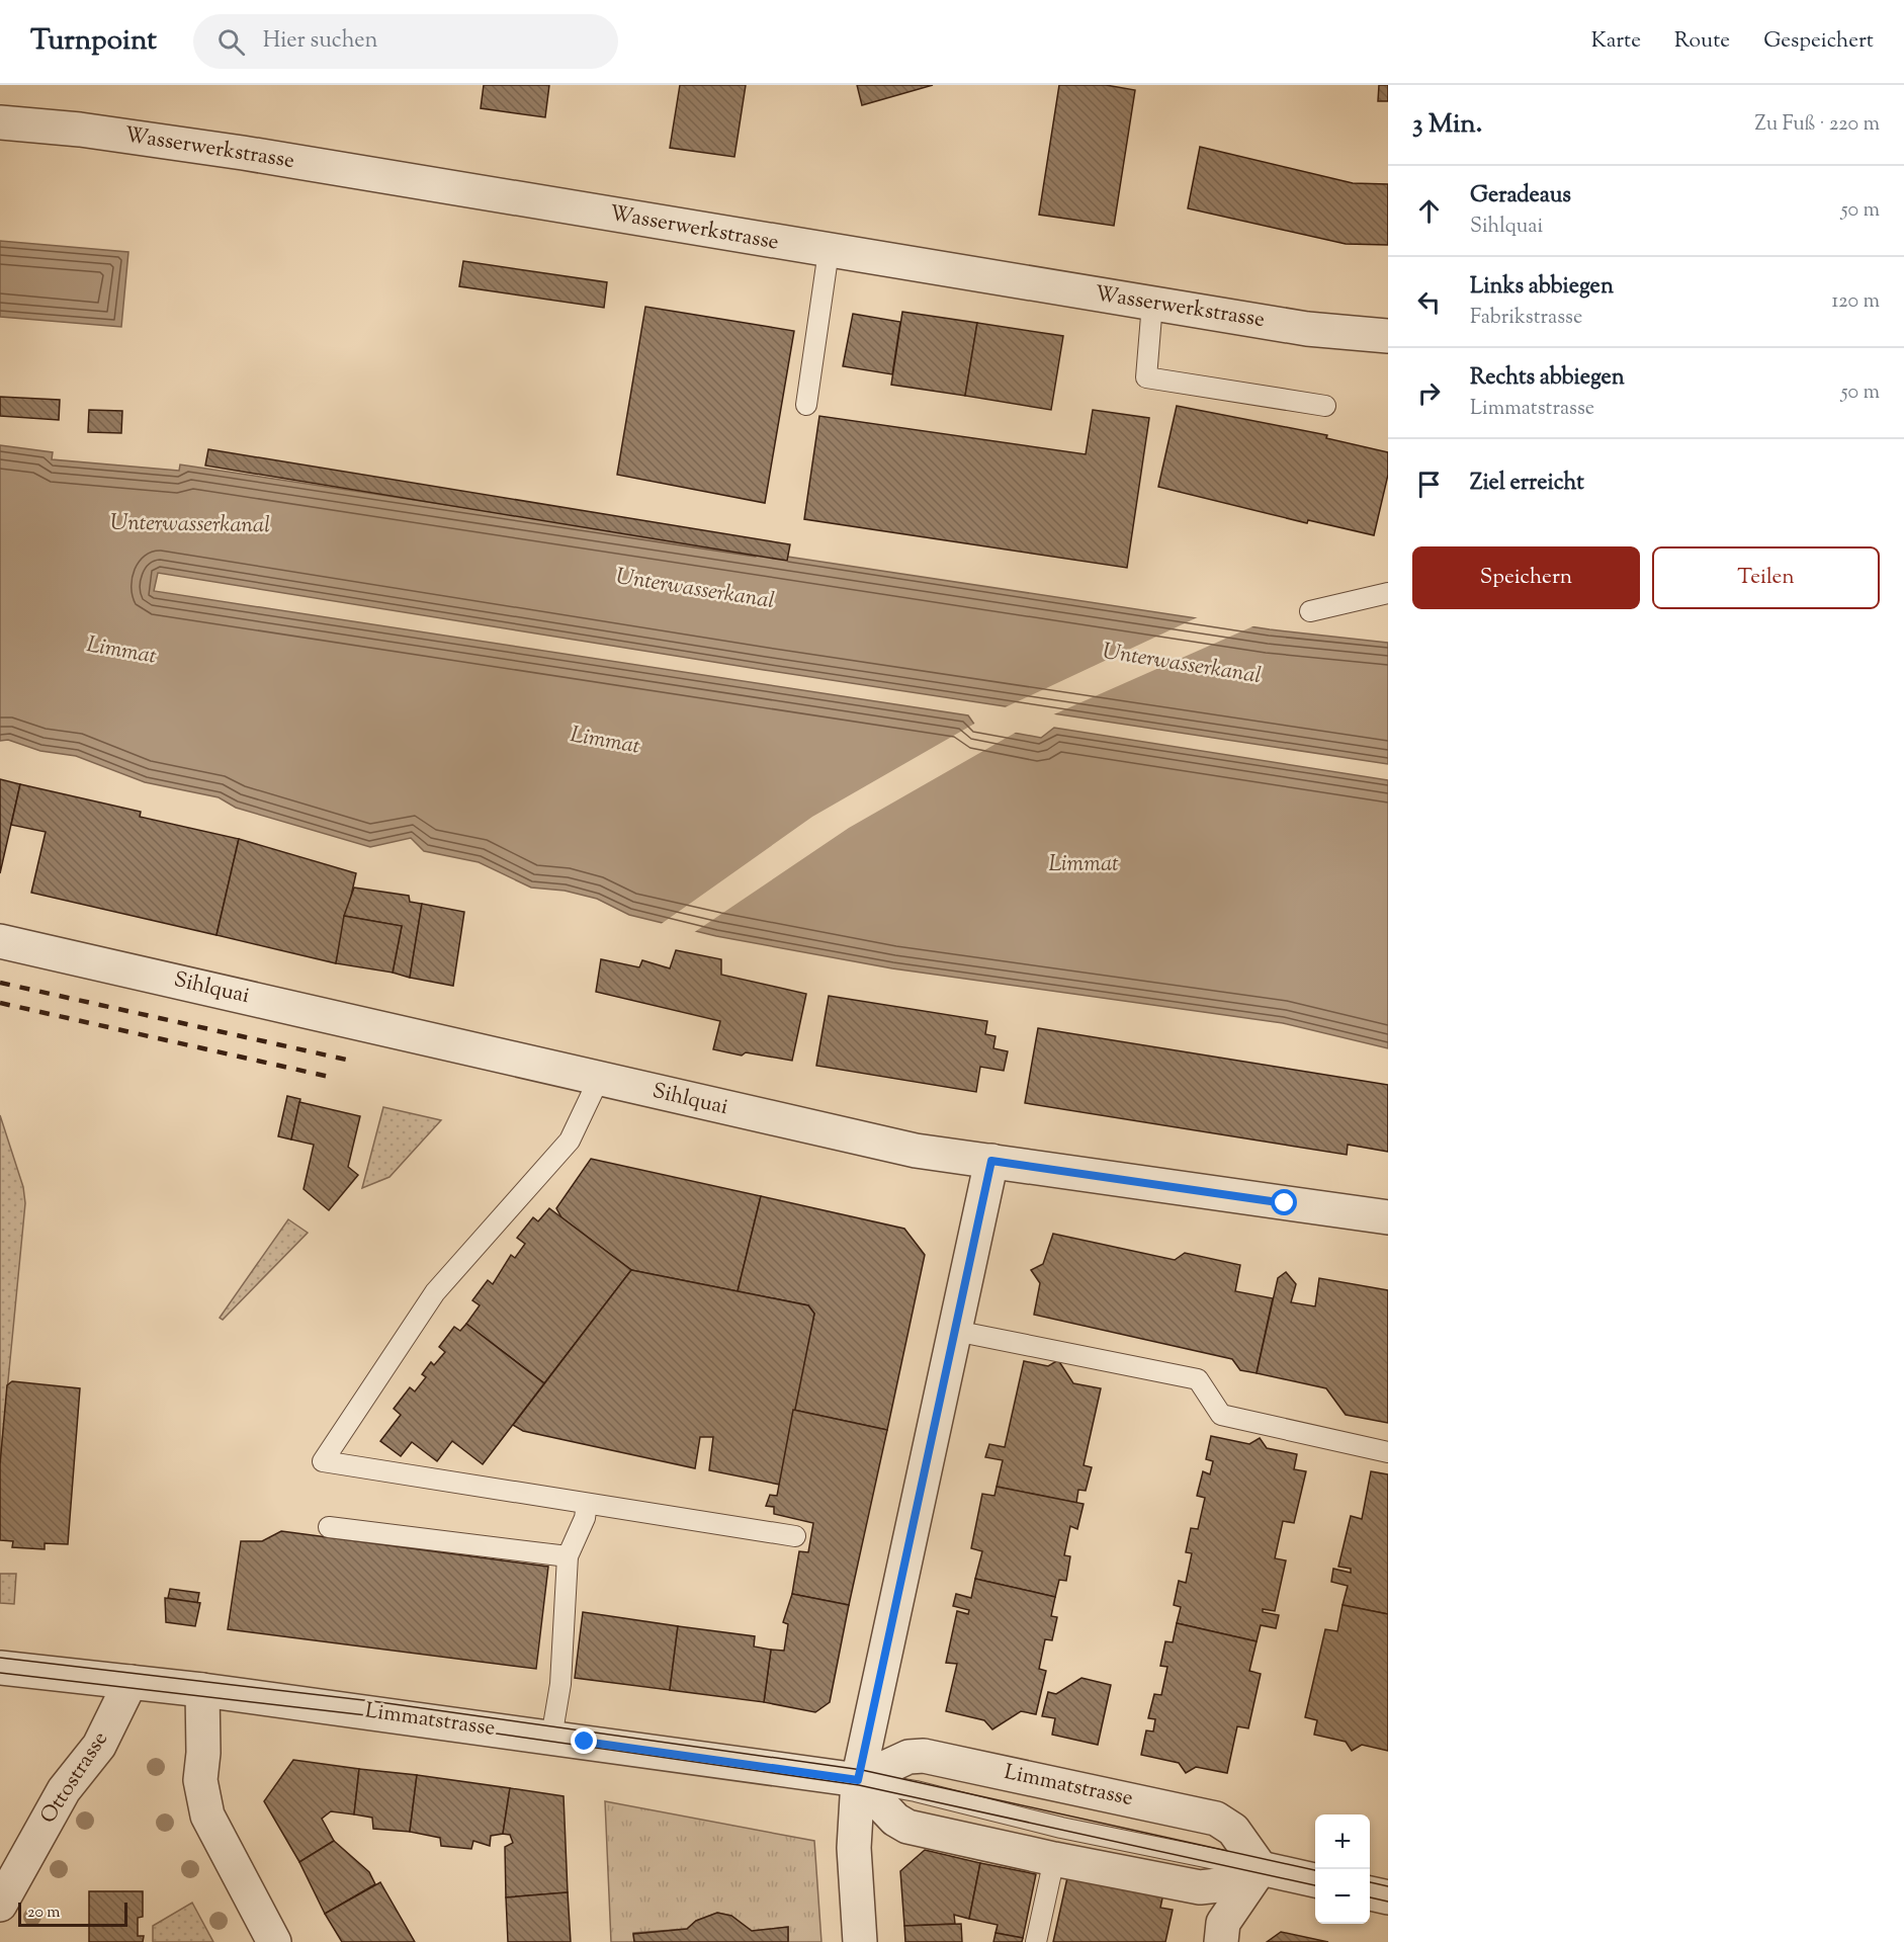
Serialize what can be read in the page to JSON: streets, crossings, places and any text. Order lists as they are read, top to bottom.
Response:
{
  "streets": {
    "street": [
      "Wasserwerkstrasse",
      "Sihlquai",
      "Limmatstrasse",
      "Ottostrasse"
    ]
  },
  "crossings": [
    ["Limmatstrasse", "Ottostrasse"]
  ],
  "water": ["Unterwasserkanal", "Limmat"],
  "scale_bar": "20 m",
  "page": {
    "header": "Turnpoint",
    "search": "Hier suchen",
    "nav": ["Karte", "Route", "Gespeichert"],
    "heading": ["3 Min.", "Zu Fuß · 220 m"],
    "list": [
      ["Geradeaus", "Sihlquai", "50 m"],
      ["Links abbiegen", "Fabrikstrasse", "120 m"],
      ["Rechts abbiegen", "Limmatstrasse", "50 m"],
      "Ziel erreicht"
    ],
    "buttons": ["Speichern", "Teilen"],
    "map_buttons": ["+", "−"],
    "scale": "20 m"
  }
}
